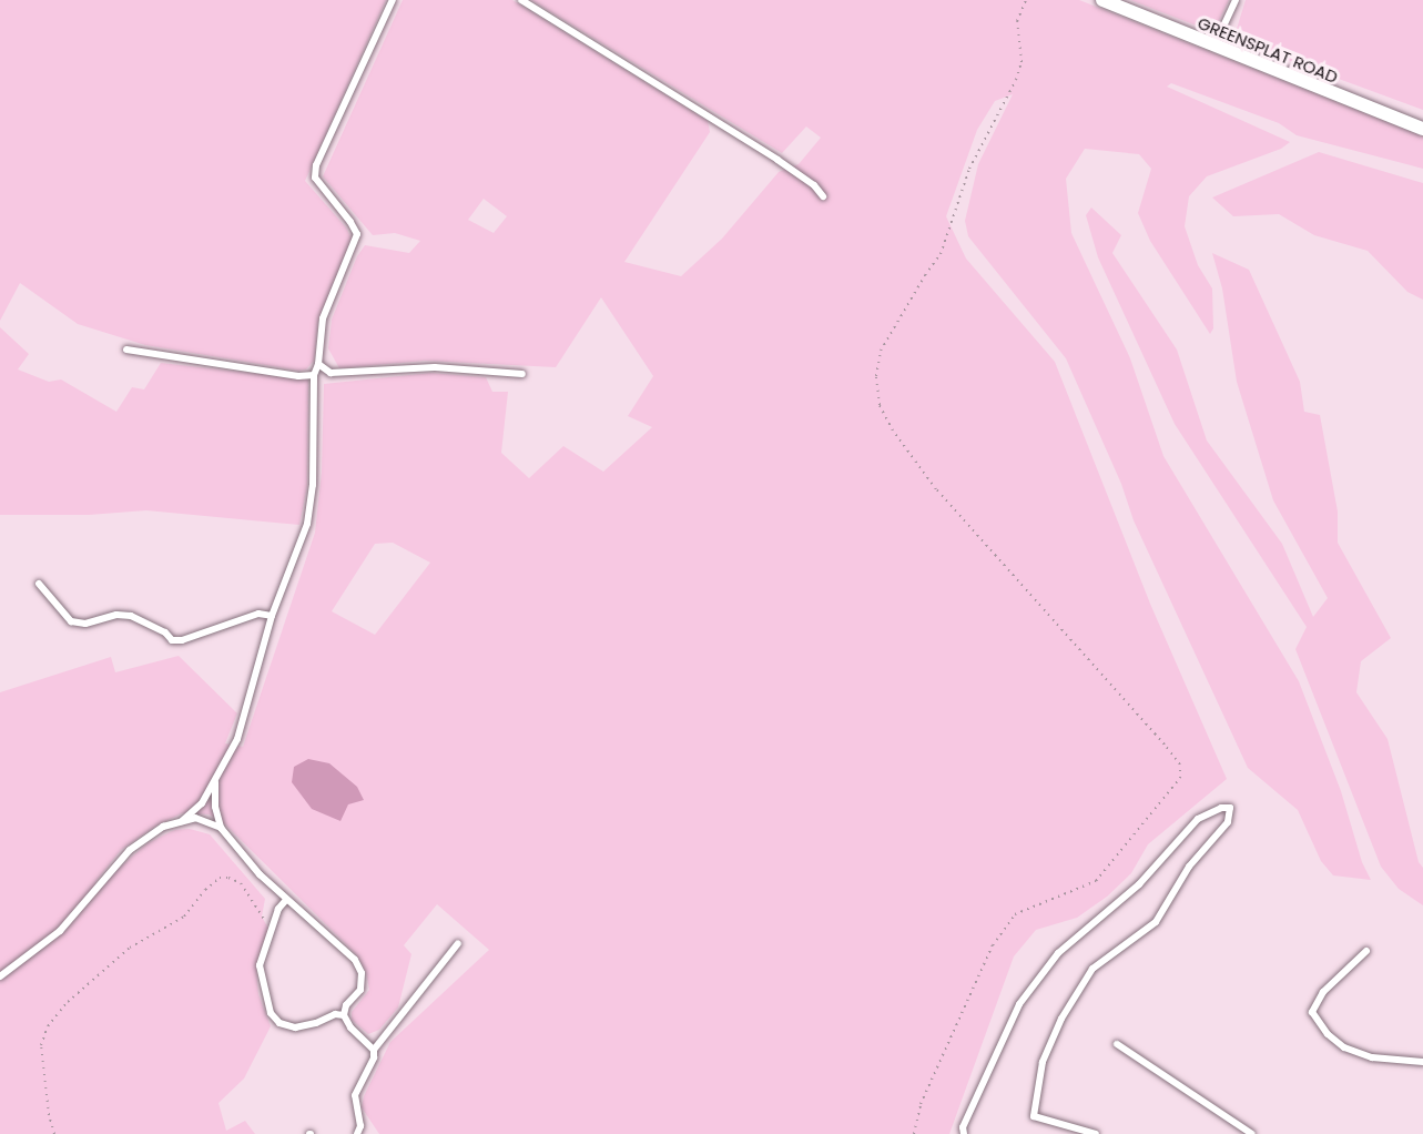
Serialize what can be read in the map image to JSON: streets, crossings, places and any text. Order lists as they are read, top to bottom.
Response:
{
  "streets": {
    "street": ["GREENSPLAT ROAD"]
  }
}
